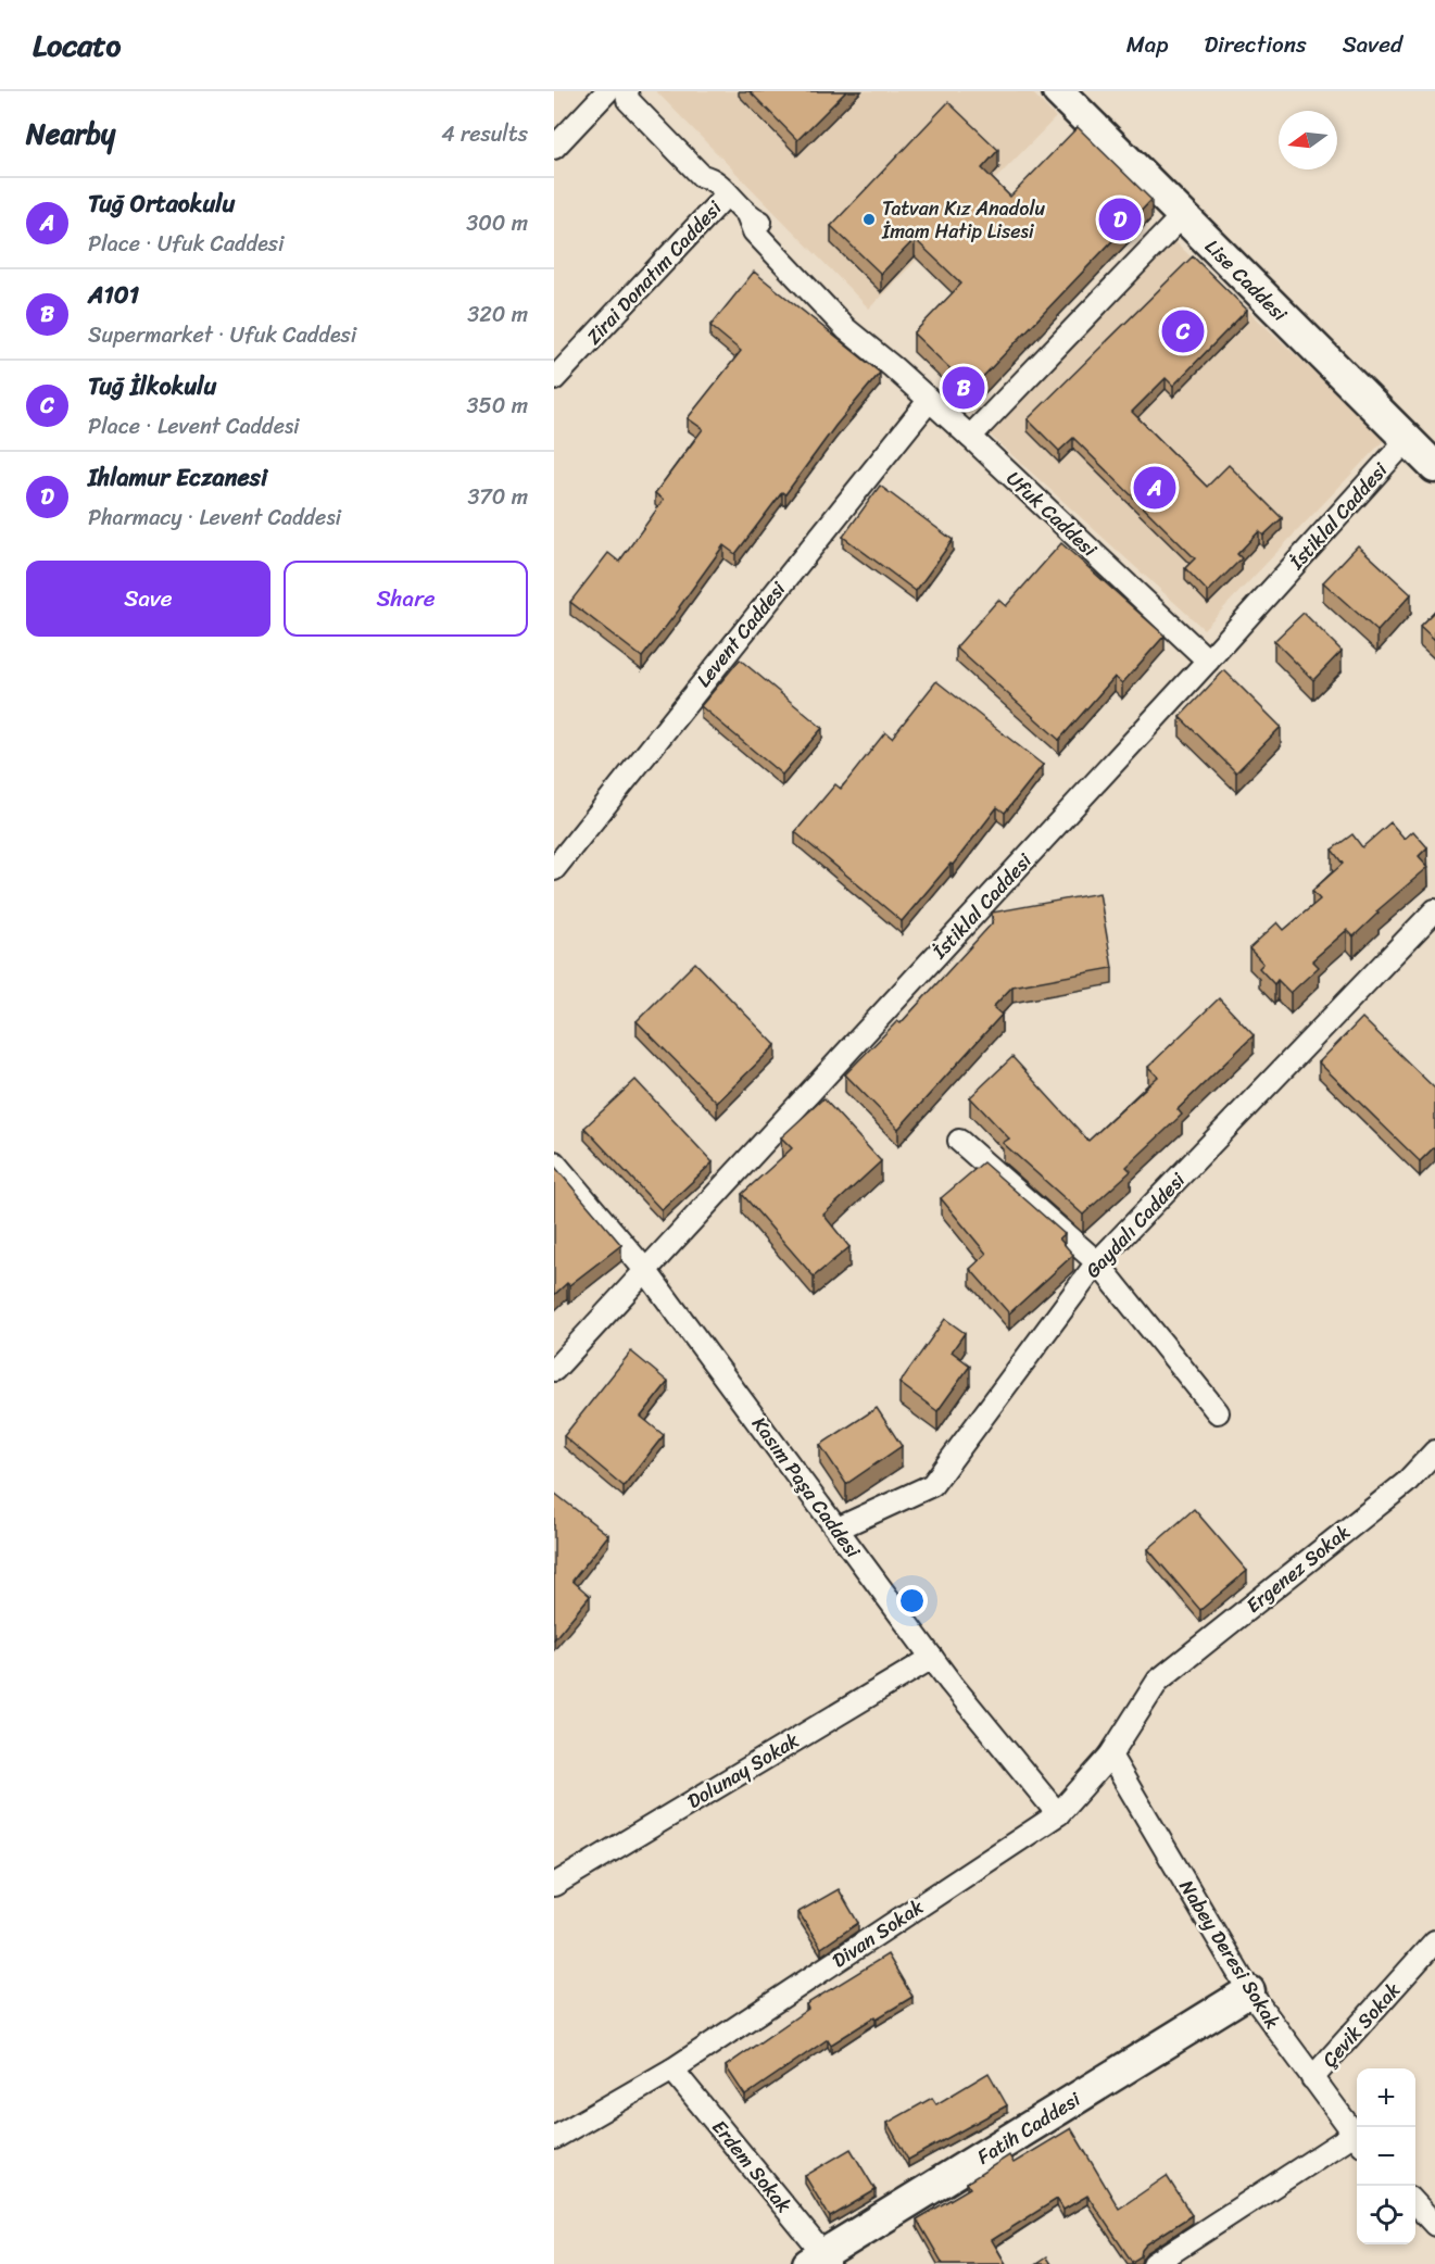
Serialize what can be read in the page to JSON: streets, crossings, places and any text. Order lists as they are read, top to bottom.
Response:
{
  "streets": {
    "street": [
      "Zirai Donatım Caddesi",
      "Lise Caddesi",
      "Ufuk Caddesi",
      "İstiklal Caddesi",
      "Levent Caddesi",
      "Gaydalı Caddesi",
      "Kasım Paşa Caddesi",
      "Ergenez Sokak",
      "Dolunay Sokak",
      "Divan Sokak",
      "Nabey Deresi Sokak",
      "Çevik Sokak",
      "Fatih Caddesi",
      "Erdem Sokak"
    ]
  },
  "crossings": [
    ["Zirai Donatım Caddesi", "Ufuk Caddesi"],
    ["Lise Caddesi", "İstiklal Caddesi"],
    ["Ufuk Caddesi", "İstiklal Caddesi"],
    ["Ufuk Caddesi", "Levent Caddesi"],
    ["İstiklal Caddesi", "Kasım Paşa Caddesi"],
    ["Gaydalı Caddesi", "Kasım Paşa Caddesi"],
    ["Kasım Paşa Caddesi", "Dolunay Sokak"],
    ["Kasım Paşa Caddesi", "Divan Sokak"],
    ["Ergenez Sokak", "Divan Sokak"],
    ["Divan Sokak", "Nabey Deresi Sokak"],
    ["Divan Sokak", "Erdem Sokak"],
    ["Nabey Deresi Sokak", "Çevik Sokak"],
    ["Nabey Deresi Sokak", "Fatih Caddesi"],
    ["Fatih Caddesi", "Erdem Sokak"]
  ],
  "places": ["Tatvan Kız Anadolu İmam Hatip Lisesi"],
  "north": "left",
  "page": {
    "header": "Locato",
    "nav": ["Map", "Directions", "Saved"],
    "heading": ["Nearby", "4 results"],
    "list": [
      {
        "mark": "A",
        "name": "Tuğ Ortaokulu",
        "note": "Place · Ufuk Caddesi",
        "value": "300 m"
      },
      {
        "mark": "B",
        "name": "A101",
        "note": "Supermarket · Ufuk Caddesi",
        "value": "320 m"
      },
      {
        "mark": "C",
        "name": "Tuğ İlkokulu",
        "note": "Place · Levent Caddesi",
        "value": "350 m"
      },
      {
        "mark": "D",
        "name": "Ihlamur Eczanesi",
        "note": "Pharmacy · Levent Caddesi",
        "value": "370 m"
      }
    ],
    "pins": [
      "D",
      "C",
      "B",
      "A"
    ],
    "buttons": ["Save", "Share"],
    "map_buttons": ["+", "−"]
  }
}
